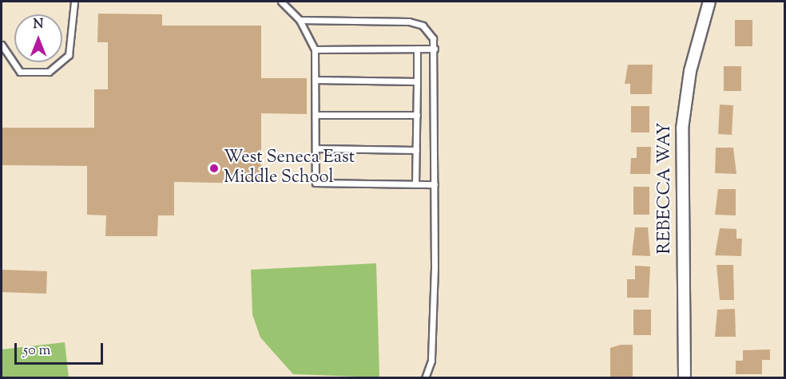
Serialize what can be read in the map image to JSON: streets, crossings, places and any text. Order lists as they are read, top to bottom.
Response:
{
  "streets": {
    "street": ["REBECCA WAY"]
  },
  "places": ["West Seneca East Middle School"],
  "scale_bar": "50 m",
  "north": "top"
}
